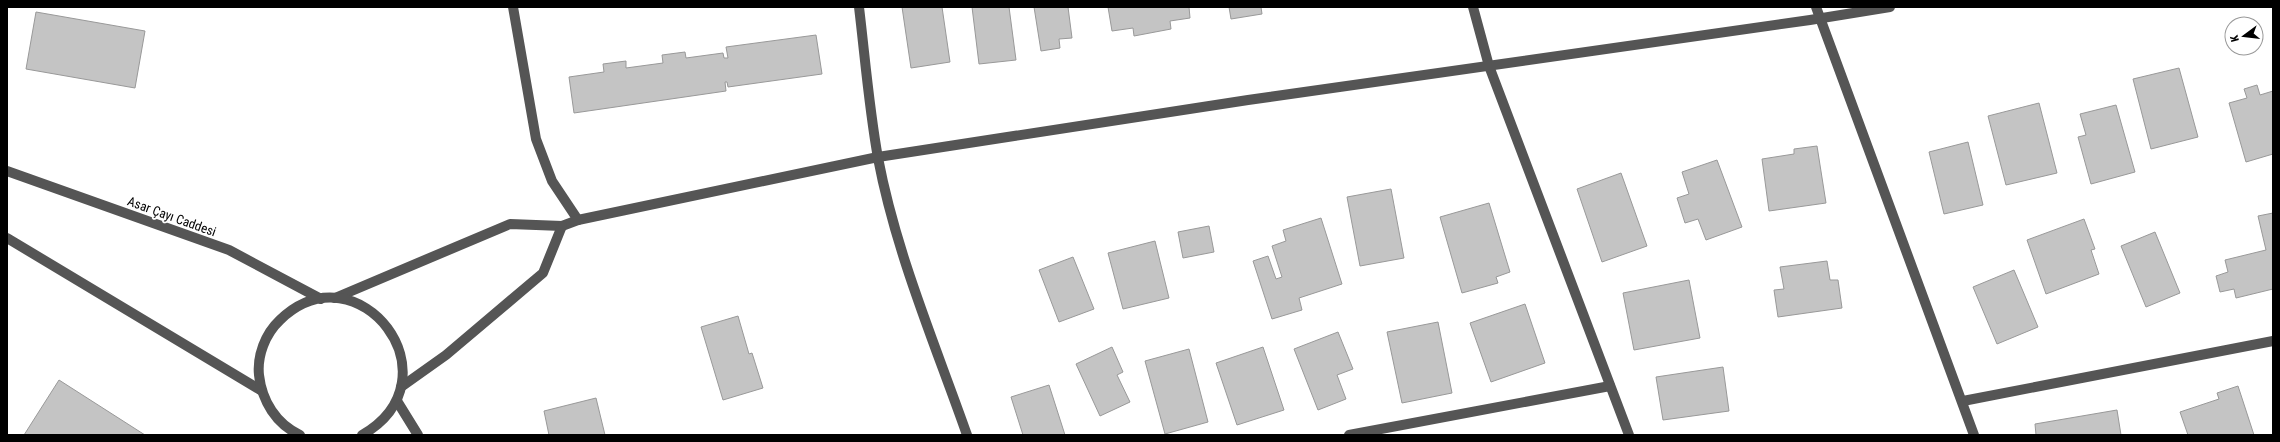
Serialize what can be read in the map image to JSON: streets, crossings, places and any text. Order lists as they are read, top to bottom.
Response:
{
  "streets": {
    "street": ["Asar Çayı Caddesi"]
  },
  "north": "left"
}
